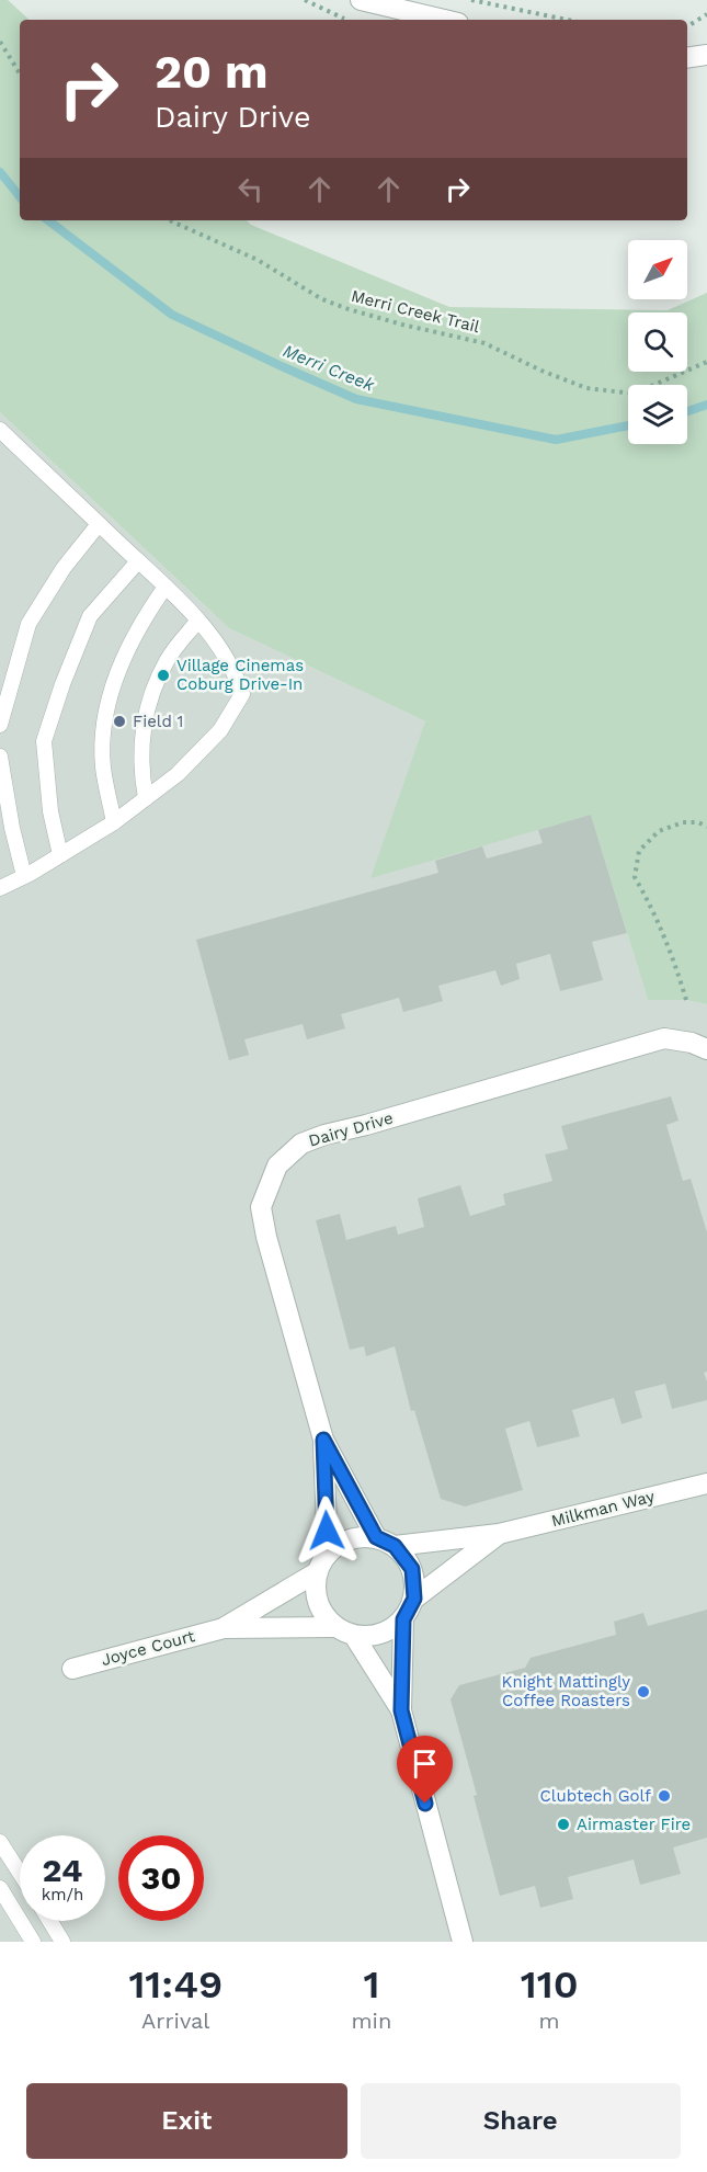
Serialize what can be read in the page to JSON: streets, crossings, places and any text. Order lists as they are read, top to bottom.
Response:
{
  "streets": {
    "street": ["Dairy Drive", "Milkman Way", "Joyce Court"],
    "path": ["Merri Creek Trail"]
  },
  "crossings": [
    ["Dairy Drive", "Milkman Way"],
    ["Dairy Drive", "Joyce Court"],
    ["Milkman Way", "Joyce Court"]
  ],
  "water": ["Merri Creek"],
  "places": [
    "Village Cinemas Coburg Drive-In",
    "Field 1",
    "Knight Mattingly Coffee Roasters",
    "Clubtech Golf",
    "Airmaster Fire"
  ],
  "north": "top right",
  "page": {
    "turn": ["20 m", "Dairy Drive"],
    "speed": "24 km/h",
    "limit": "30",
    "eta": [
      "11:49",
      "Arrival",
      "1",
      "min",
      "110",
      "m"
    ],
    "buttons": ["Exit", "Share"]
  }
}
